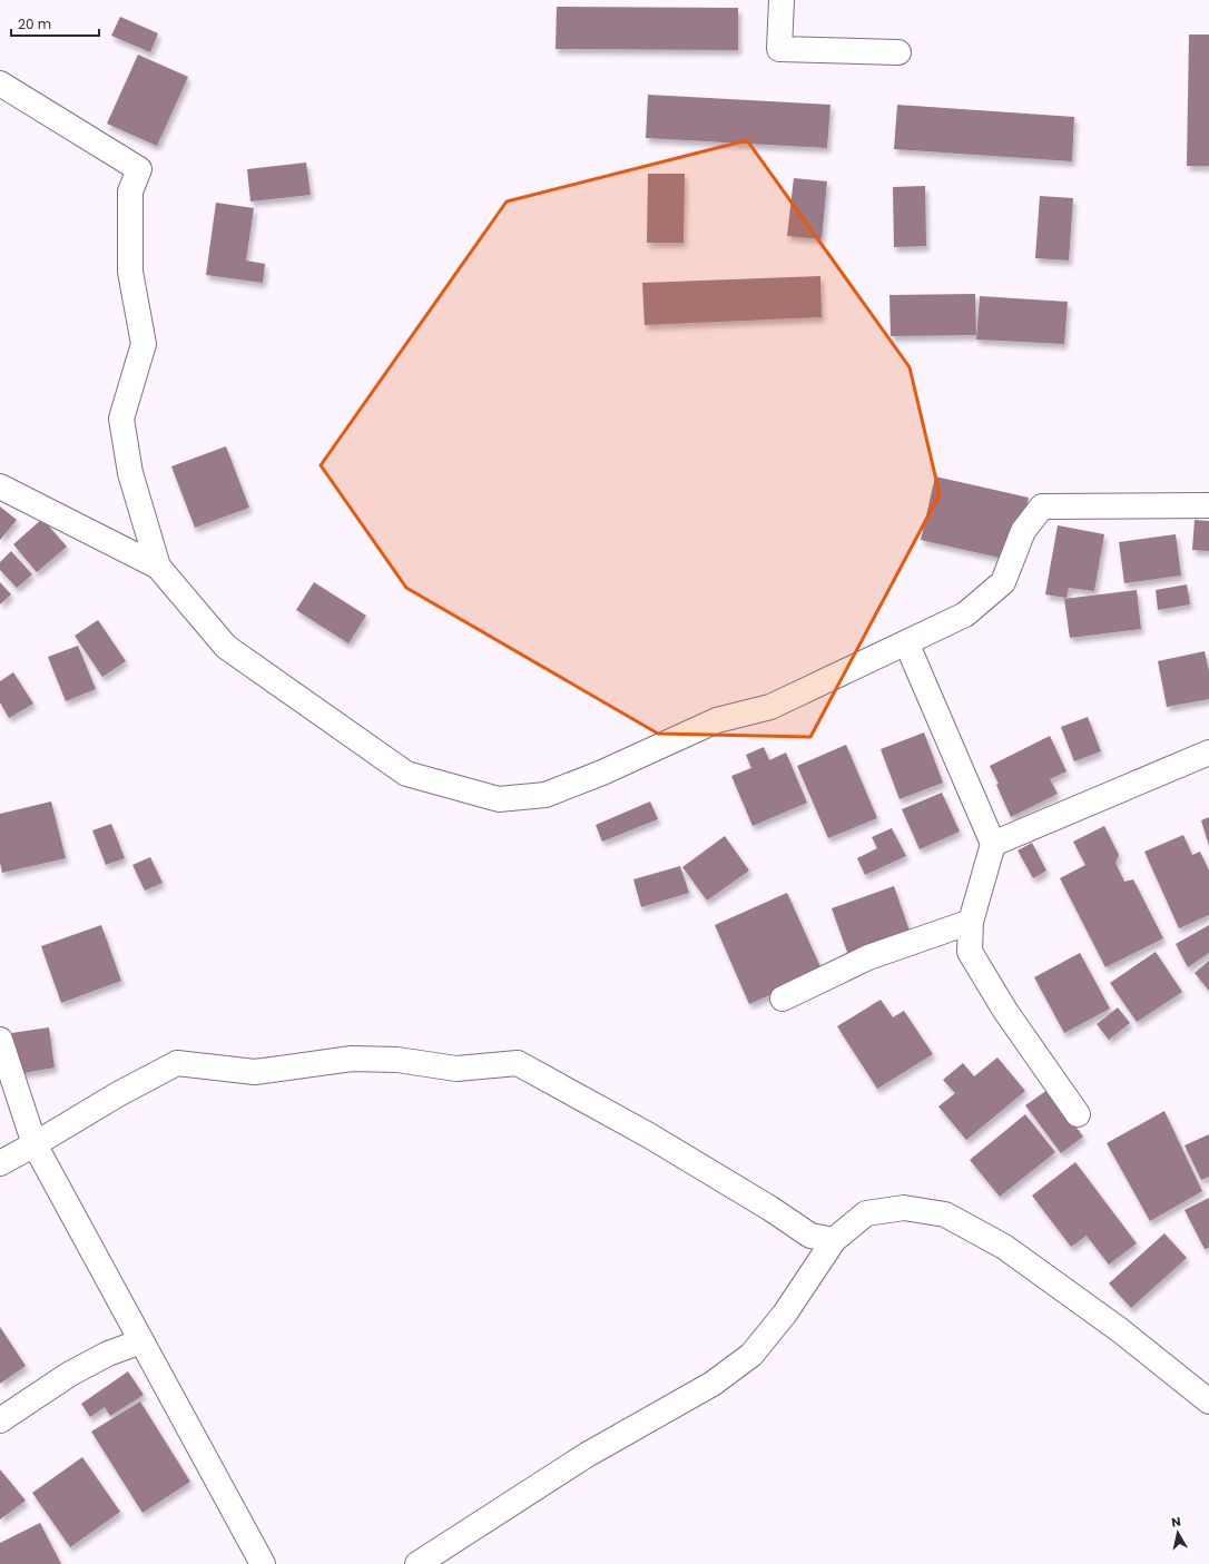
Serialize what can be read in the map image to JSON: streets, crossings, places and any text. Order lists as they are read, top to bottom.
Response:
{
  "scale_bar": "20 m",
  "north": "top"
}
